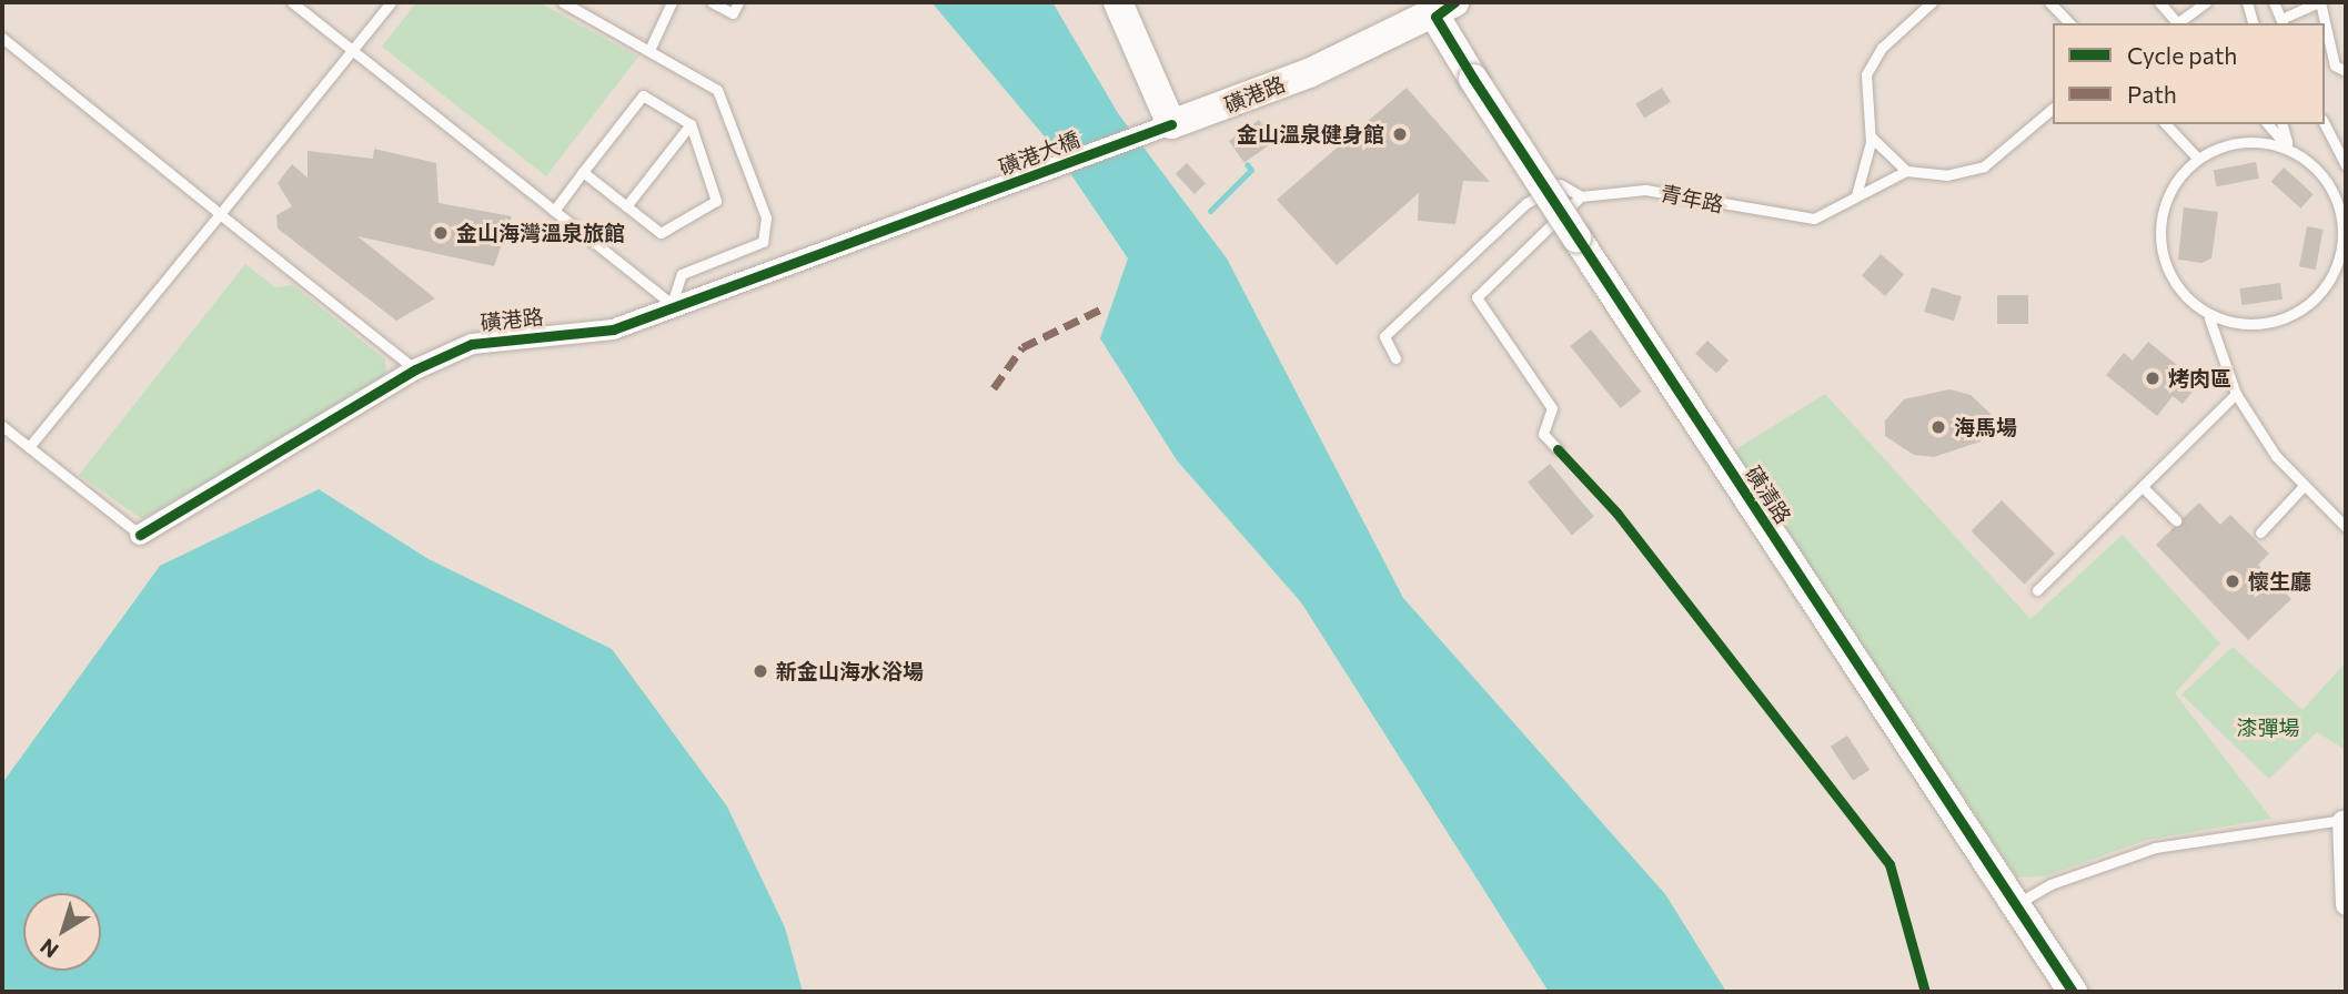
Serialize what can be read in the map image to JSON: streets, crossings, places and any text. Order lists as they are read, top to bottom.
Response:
{
  "streets": {
    "street": ["磺港路", "磺港大橋", "磺清路"],
    "lane": ["青年路"]
  },
  "crossings": [
    ["磺港路", "磺港大橋"],
    ["磺港路", "磺清路"]
  ],
  "parks": ["漆彈場"],
  "places": [
    "金山溫泉健身館",
    "金山海灣溫泉旅館",
    "烤肉區",
    "海馬場",
    "懷生廳",
    "新金山海水浴場"
  ],
  "legend": ["Cycle path", "Path"],
  "north": "bottom left"
}
